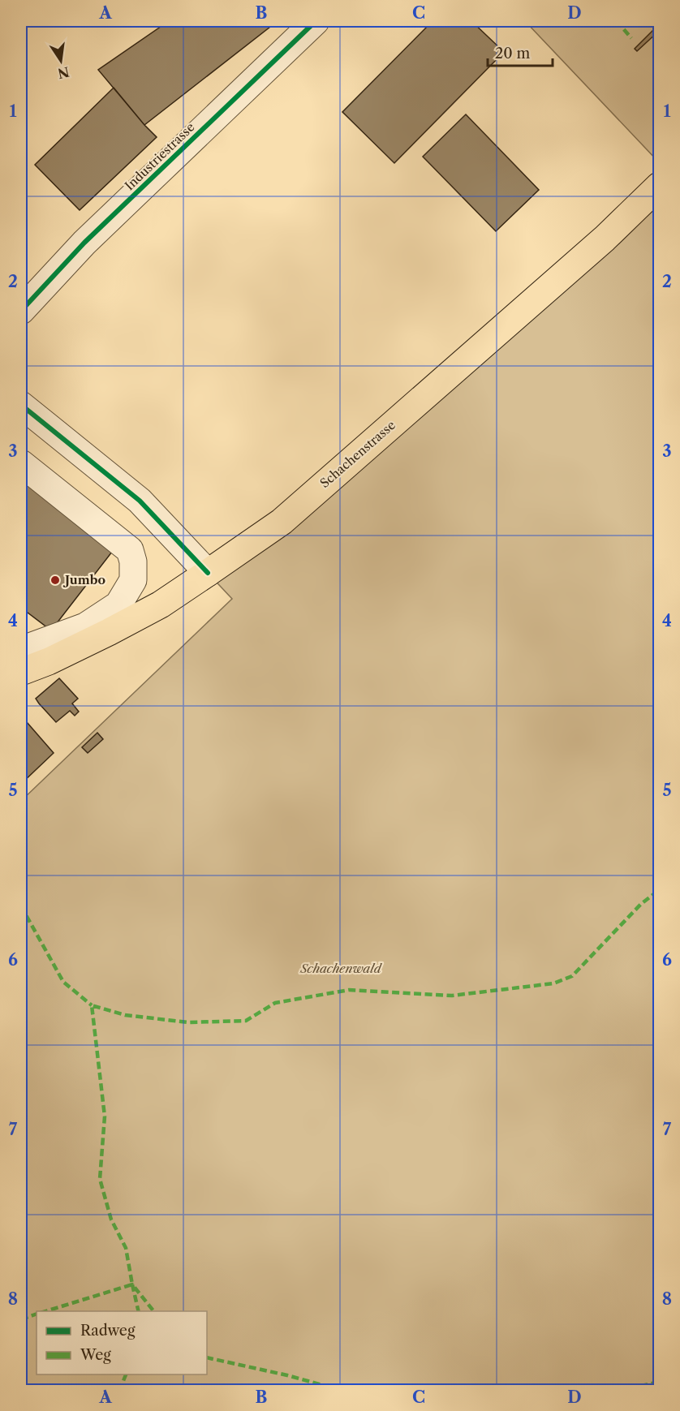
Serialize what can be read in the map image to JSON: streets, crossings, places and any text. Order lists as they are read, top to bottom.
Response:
{
  "streets": {
    "main road": ["Schachenstrasse"],
    "street": ["Industriestrasse"]
  },
  "parks": ["Schachenwald"],
  "places": ["Jumbo"],
  "legend": ["Radweg", "Weg"],
  "scale_bar": "20 m",
  "north": "bottom",
  "grid": {
    "columns": [
      "A",
      "B",
      "C",
      "D"
    ],
    "rows": [
      "1",
      "2",
      "3",
      "4",
      "5",
      "6",
      "7",
      "8"
    ]
  }
}
